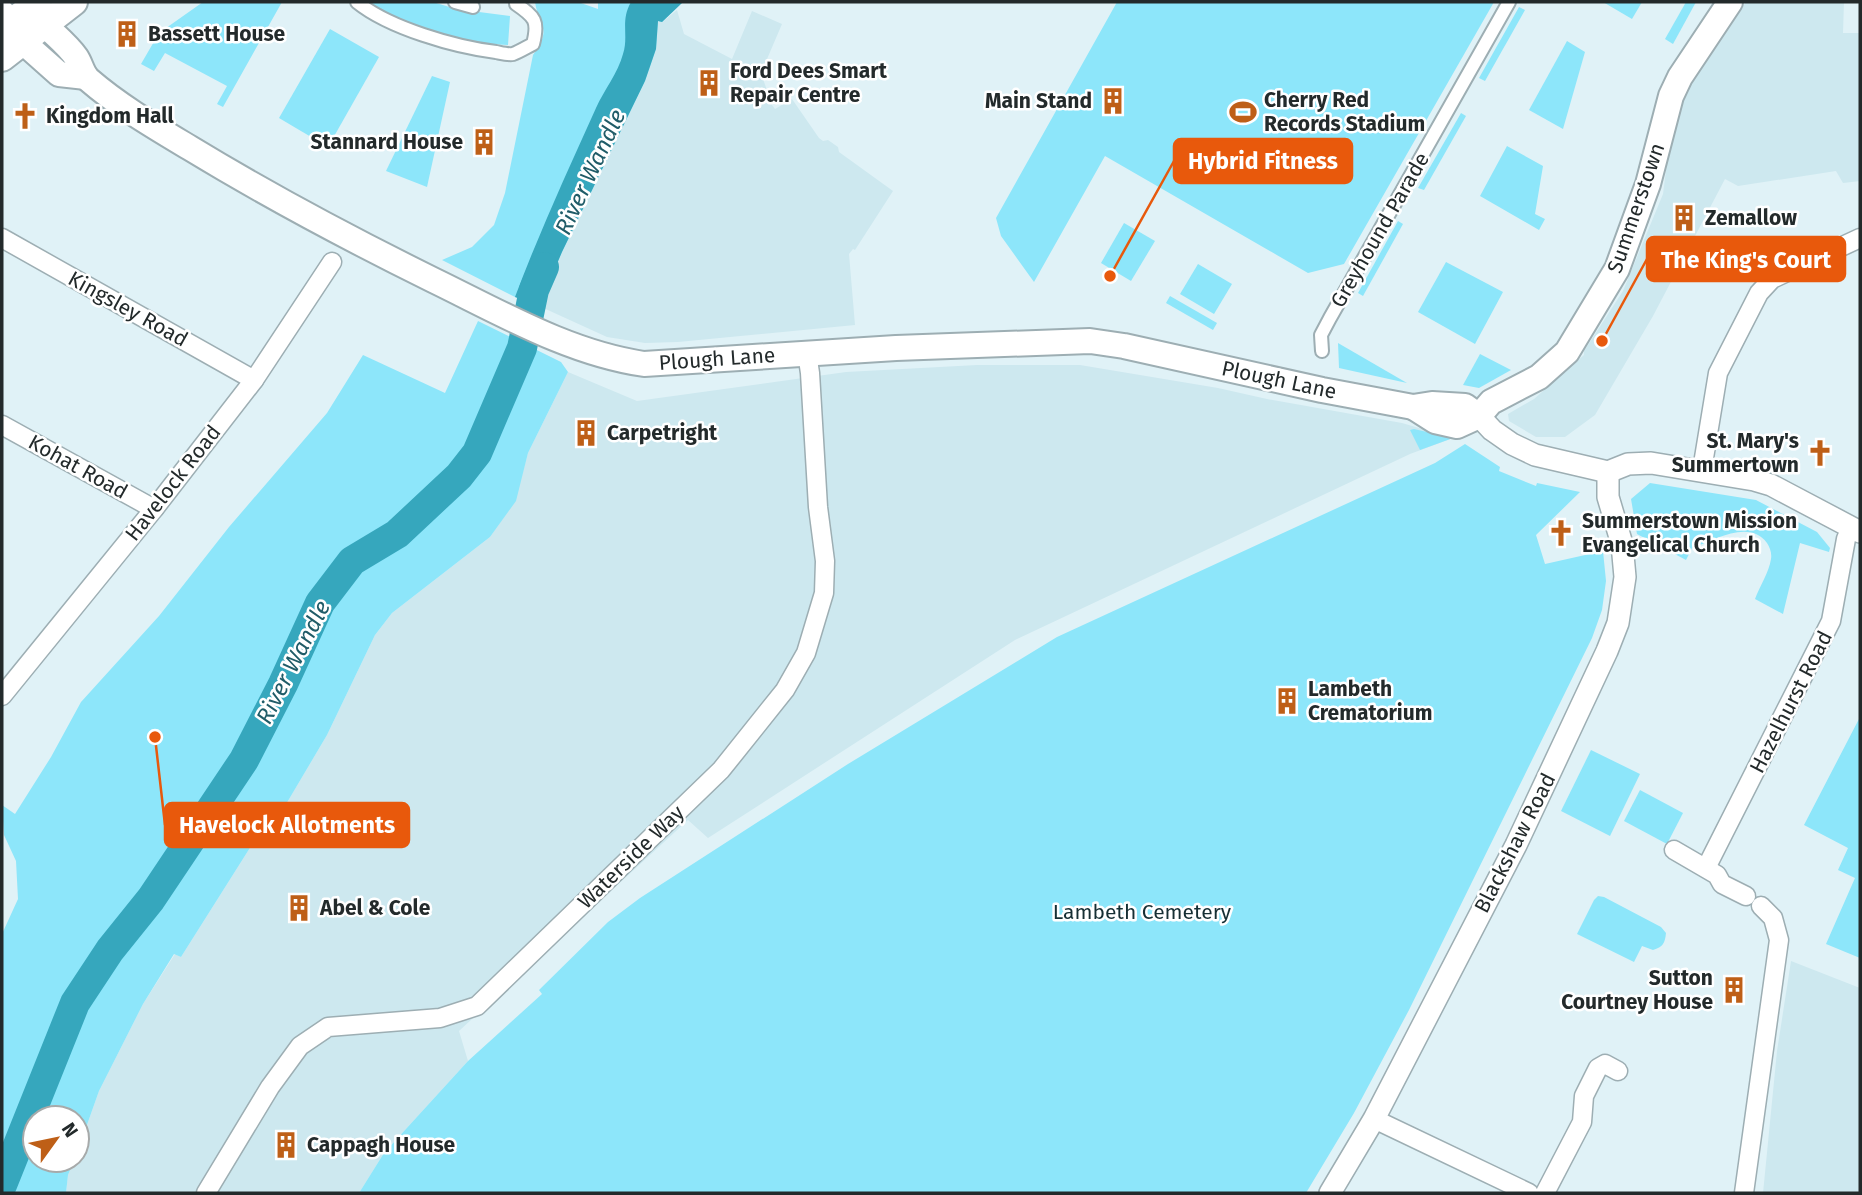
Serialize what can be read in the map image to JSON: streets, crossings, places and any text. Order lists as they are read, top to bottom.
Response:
{
  "streets": {
    "main road": ["Summerstown", "Plough Lane"],
    "street": [
      "Greyhound Parade",
      "Kingsley Road",
      "Kohat Road",
      "Havelock Road",
      "Hazelhurst Road",
      "Blackshaw Road",
      "Waterside Way"
    ]
  },
  "crossings": [
    ["Summerstown", "Plough Lane"],
    ["Kingsley Road", "Havelock Road"],
    ["Plough Lane", "Waterside Way"],
    ["Kohat Road", "Havelock Road"]
  ],
  "water": ["River Wandle"],
  "parks": ["Lambeth Cemetery"],
  "places": {
    "building": [
      "Bassett House",
      "Ford Dees Smart Repair Centre",
      "Main Stand",
      "Stannard House",
      "Zemallow",
      "Carpetright",
      "Lambeth Crematorium",
      "Abel & Cole",
      "Sutton Courtney House",
      "Cappagh House"
    ],
    "sports": ["Cherry Red Records Stadium"],
    "church": ["Kingdom Hall", "St. Mary's Summertown", "Summerstown Mission Evangelical Church"],
    "other": ["Hybrid Fitness", "The King's Court", "Havelock Allotments"]
  },
  "north": "top right"
}
